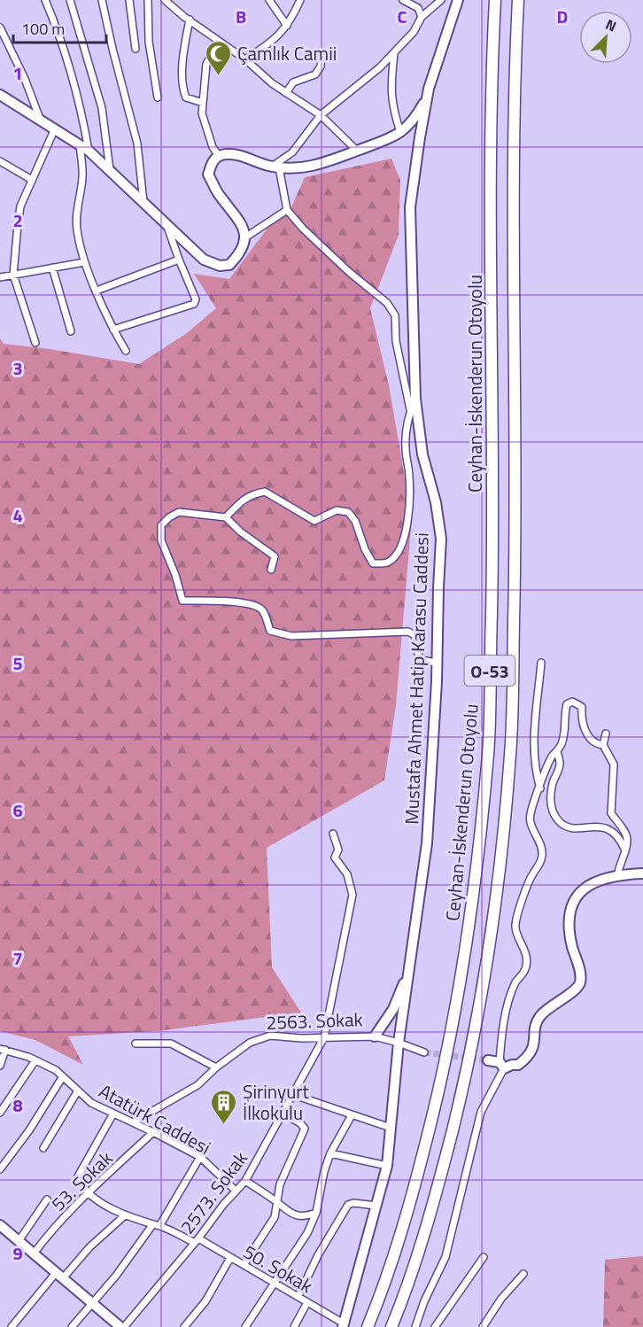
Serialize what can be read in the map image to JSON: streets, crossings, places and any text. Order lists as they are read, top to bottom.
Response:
{
  "streets": {
    "highway": ["Ceyhan-İskenderun Otoyolu", "O-53"],
    "street": [
      "Mustafa Ahmet Hatip Karasu Caddesi",
      "2563. Sokak",
      "Atatürk Caddesi",
      "53. Sokak",
      "2573. Sokak",
      "50. Sokak"
    ]
  },
  "crossings": [
    ["Mustafa Ahmet Hatip Karasu Caddesi", "2563. Sokak"],
    ["Mustafa Ahmet Hatip Karasu Caddesi", "50. Sokak"],
    ["2563. Sokak", "Atatürk Caddesi"],
    ["2563. Sokak", "2573. Sokak"],
    ["Atatürk Caddesi", "53. Sokak"],
    ["Atatürk Caddesi", "2573. Sokak"],
    ["53. Sokak", "50. Sokak"],
    ["2573. Sokak", "50. Sokak"]
  ],
  "places": {
    "mosque": ["Çamlık Camii"],
    "building": ["Şirinyurt İlkokulu"]
  },
  "scale_bar": "100 m",
  "north": "top right",
  "grid": {
    "columns": ["B", "C", "D"],
    "rows": [
      "1",
      "2",
      "3",
      "4",
      "5",
      "6",
      "7",
      "8",
      "9"
    ]
  }
}
